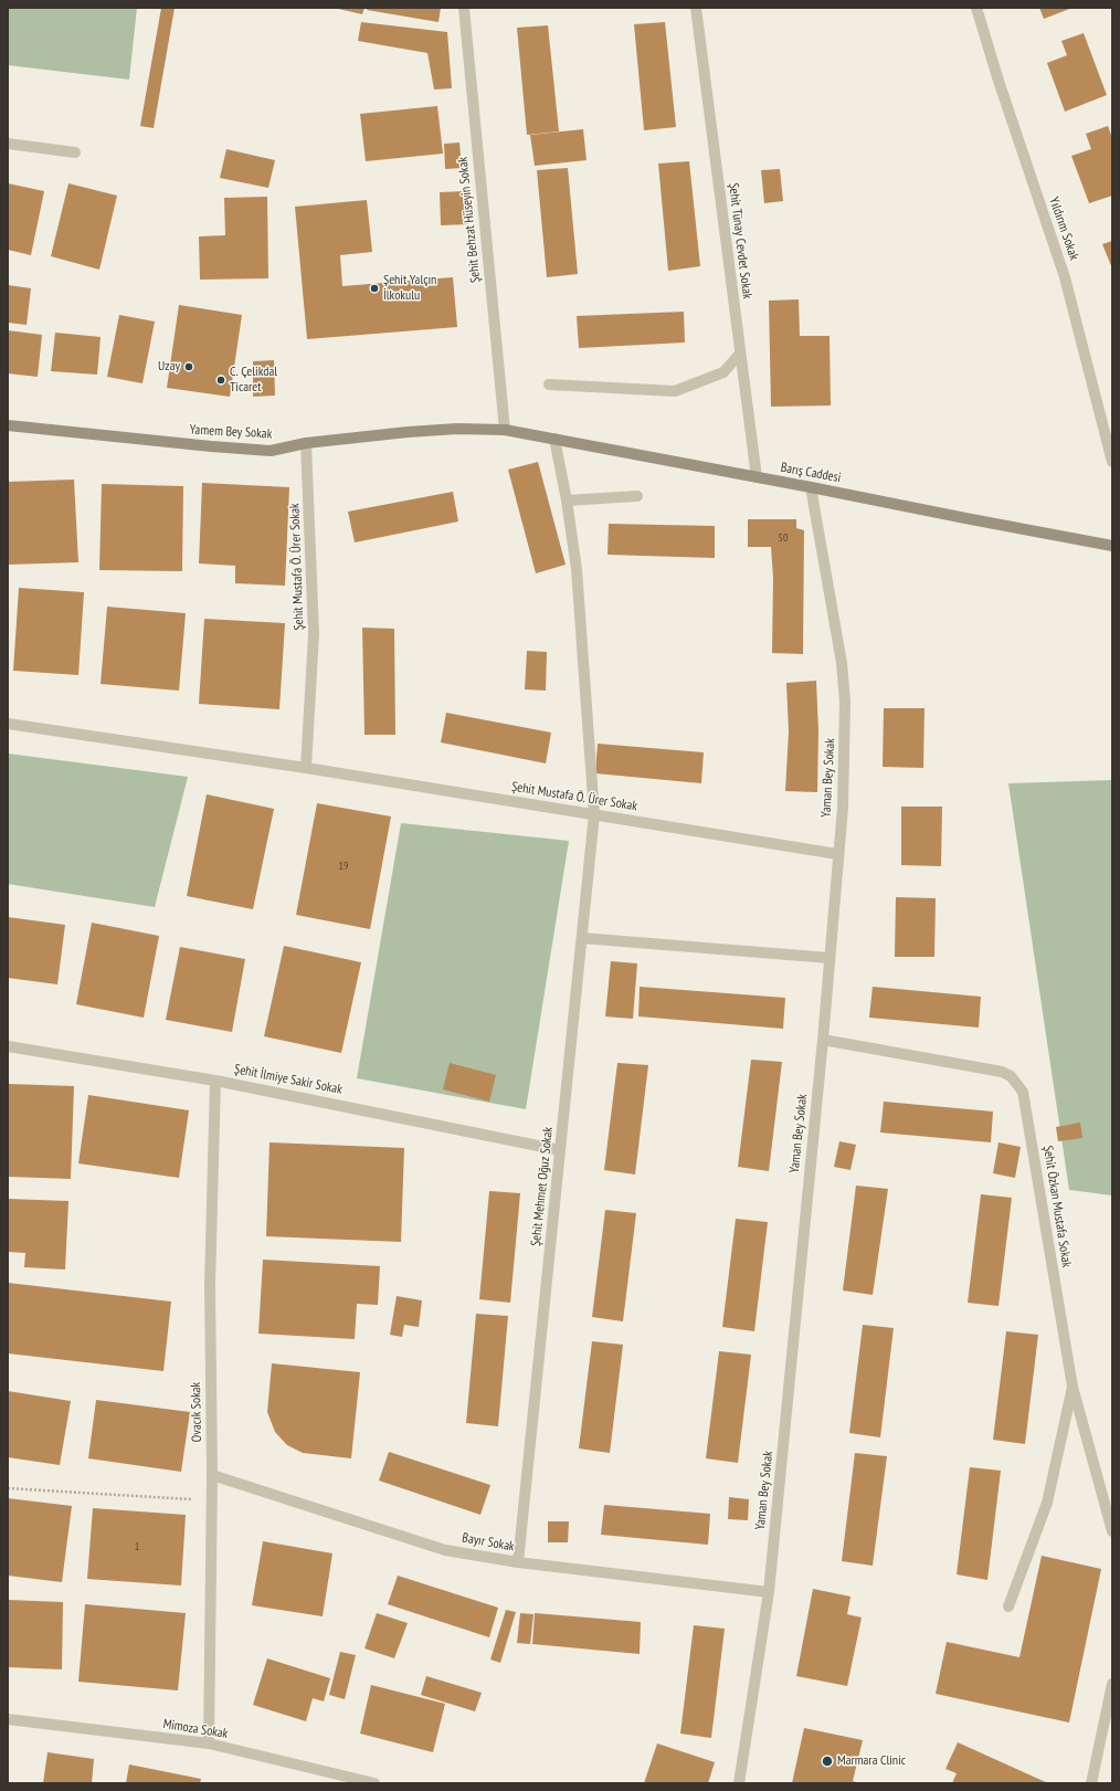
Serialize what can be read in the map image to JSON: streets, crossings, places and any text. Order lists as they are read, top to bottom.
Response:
{
  "streets": {
    "street": [
      "Şehit Behzat Hüseyin Sokak",
      "Yıldırım Sokak",
      "Şehit Tünay Cevdet Sokak",
      "Yamem Bey Sokak",
      "Barış Caddesi",
      "Şehit Mustafa Ö. Ürer Sokak",
      "Yaman Bey Sokak",
      "Şehit İlmiye Sakir Sokak",
      "Şehit Mehmet Oğuz Sokak",
      "Şehit Özkan Mustafa Sokak",
      "Ovacık Sokak",
      "Bayır Sokak",
      "Mimoza Sokak"
    ]
  },
  "crossings": [
    ["Şehit Behzat Hüseyin Sokak", "Yamem Bey Sokak"],
    ["Şehit Behzat Hüseyin Sokak", "Barış Caddesi"],
    ["Şehit Tünay Cevdet Sokak", "Barış Caddesi"],
    ["Yamem Bey Sokak", "Barış Caddesi"],
    ["Yamem Bey Sokak", "Şehit Mustafa Ö. Ürer Sokak"],
    ["Barış Caddesi", "Yaman Bey Sokak"],
    ["Barış Caddesi", "Şehit Mehmet Oğuz Sokak"],
    ["Şehit Mustafa Ö. Ürer Sokak", "Yaman Bey Sokak"],
    ["Şehit Mustafa Ö. Ürer Sokak", "Şehit Mehmet Oğuz Sokak"],
    ["Yaman Bey Sokak", "Şehit Özkan Mustafa Sokak"],
    ["Yaman Bey Sokak", "Bayır Sokak"],
    ["Şehit İlmiye Sakir Sokak", "Şehit Mehmet Oğuz Sokak"],
    ["Şehit İlmiye Sakir Sokak", "Ovacık Sokak"],
    ["Şehit Mehmet Oğuz Sokak", "Bayır Sokak"],
    ["Ovacık Sokak", "Bayır Sokak"],
    ["Ovacık Sokak", "Mimoza Sokak"]
  ],
  "places": [
    "Şehit Yalçın İlkokulu",
    "Uzay",
    "C. Çelikdal Ticaret",
    "Marmara Clinic"
  ],
  "house_numbers": ["50", "19", "1"]
}
